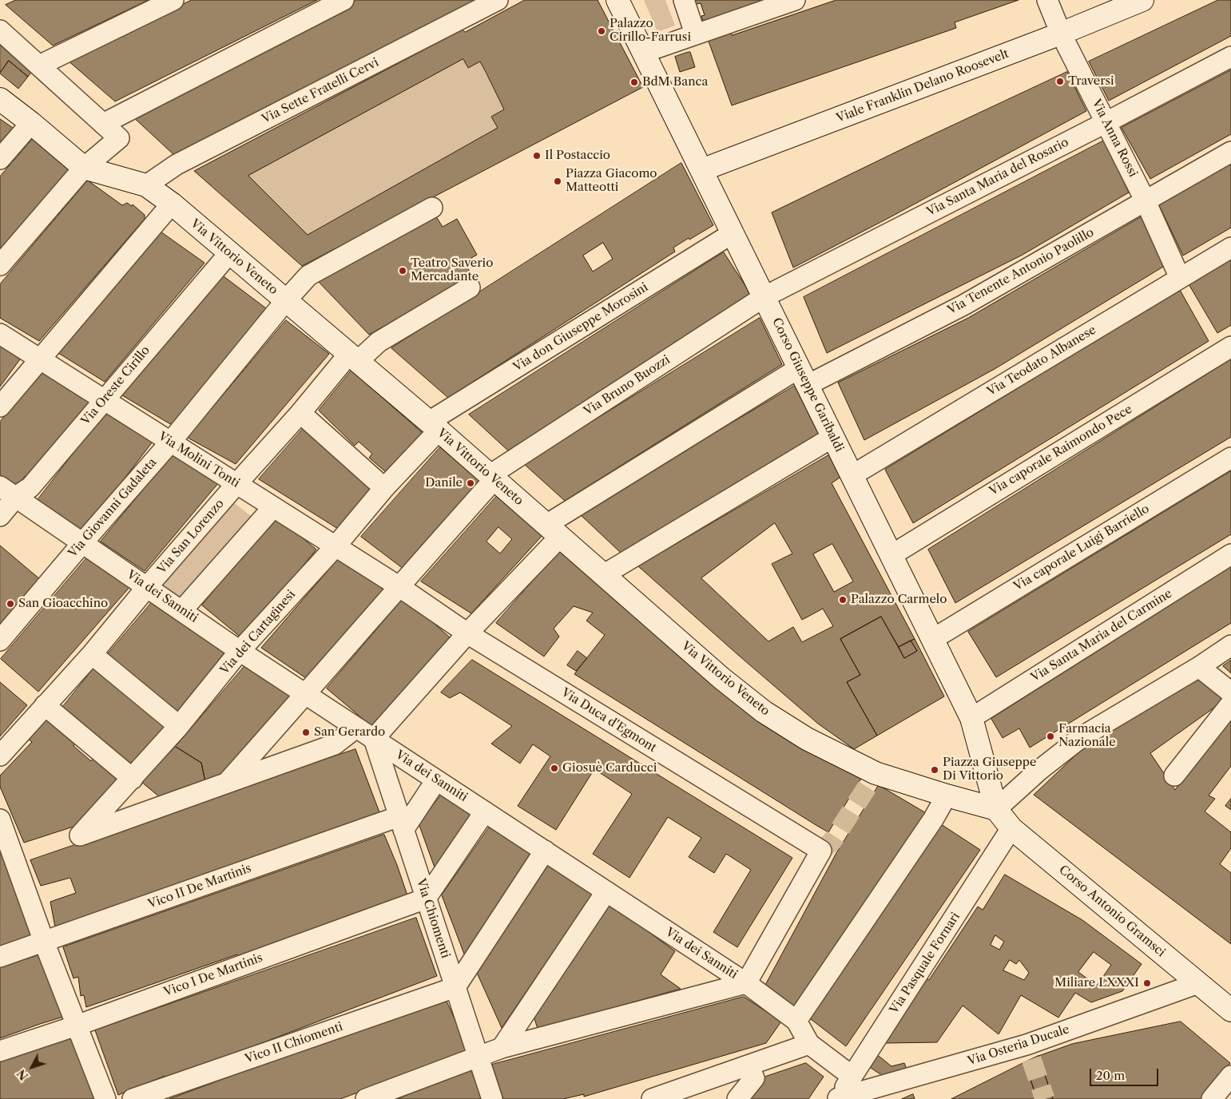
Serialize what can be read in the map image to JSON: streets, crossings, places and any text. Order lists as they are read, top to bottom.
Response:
{
  "streets": {
    "street": [
      "Viale Franklin Delano Roosevelt",
      "Via Sette Fratelli Cervi",
      "Via Anna Rossi",
      "Via Santa Maria del Rosario",
      "Via Vittorio Veneto",
      "Via Tenente Antonio Paolillo",
      "Via don Giuseppe Morosini",
      "Via Teodato Albanese",
      "Corso Giuseppe Garibaldi",
      "Via Oreste Cirillo",
      "Via Bruno Buozzi",
      "Via caporale Raimondo Pece",
      "Via Molini Tonti",
      "Via Giovanni Gadaleta",
      "Via San Lorenzo",
      "Via caporale Luigi Barriello",
      "Via dei Sanniti",
      "Via dei Cartaginesi",
      "Via Santa Maria del Carmine",
      "Via Duca d'Egmont",
      "Vico II De Martinis",
      "Corso Antonio Gramsci",
      "Via Chiomenti",
      "Via Pasquale Fornari",
      "Vico I De Martinis",
      "Vico II Chiomenti",
      "Via Osteria Ducale"
    ]
  },
  "crossings": [
    ["Viale Franklin Delano Roosevelt", "Via Anna Rossi"],
    ["Viale Franklin Delano Roosevelt", "Corso Giuseppe Garibaldi"],
    ["Via Sette Fratelli Cervi", "Via Vittorio Veneto"],
    ["Via Anna Rossi", "Via Santa Maria del Rosario"],
    ["Via Anna Rossi", "Via Tenente Antonio Paolillo"],
    ["Via Anna Rossi", "Via Teodato Albanese"],
    ["Via Santa Maria del Rosario", "Corso Giuseppe Garibaldi"],
    ["Via Santa Maria del Rosario", "Via Bruno Buozzi"],
    ["Via Vittorio Veneto", "Via Tenente Antonio Paolillo"],
    ["Via Vittorio Veneto", "Via don Giuseppe Morosini"],
    ["Via Vittorio Veneto", "Via Oreste Cirillo"],
    ["Via Vittorio Veneto", "Via Bruno Buozzi"],
    ["Via Vittorio Veneto", "Via Giovanni Gadaleta"],
    ["Via Vittorio Veneto", "Via San Lorenzo"],
    ["Via Vittorio Veneto", "Via dei Cartaginesi"],
    ["Via Tenente Antonio Paolillo", "Corso Giuseppe Garibaldi"],
    ["Via Tenente Antonio Paolillo", "Via dei Sanniti"],
    ["Via Tenente Antonio Paolillo", "Via Duca d'Egmont"],
    ["Via Tenente Antonio Paolillo", "Via Chiomenti"],
    ["Via don Giuseppe Morosini", "Corso Giuseppe Garibaldi"],
    ["Via don Giuseppe Morosini", "Via dei Cartaginesi"],
    ["Via Teodato Albanese", "Corso Giuseppe Garibaldi"],
    ["Corso Giuseppe Garibaldi", "Via Bruno Buozzi"],
    ["Corso Giuseppe Garibaldi", "Via caporale Raimondo Pece"],
    ["Corso Giuseppe Garibaldi", "Via caporale Luigi Barriello"],
    ["Corso Giuseppe Garibaldi", "Via Santa Maria del Carmine"],
    ["Via Oreste Cirillo", "Via Molini Tonti"],
    ["Via Oreste Cirillo", "Via dei Sanniti"],
    ["Via Bruno Buozzi", "Via Molini Tonti"],
    ["Via Bruno Buozzi", "Via dei Sanniti"],
    ["Via Bruno Buozzi", "Via dei Cartaginesi"],
    ["Via Bruno Buozzi", "Via Duca d'Egmont"],
    ["Via Molini Tonti", "Via Giovanni Gadaleta"],
    ["Via Molini Tonti", "Via San Lorenzo"],
    ["Via Molini Tonti", "Via dei Cartaginesi"],
    ["Via Molini Tonti", "Via Duca d'Egmont"],
    ["Via Giovanni Gadaleta", "Via dei Sanniti"],
    ["Via San Lorenzo", "Via dei Sanniti"],
    ["Via dei Sanniti", "Via dei Cartaginesi"],
    ["Via dei Sanniti", "Via Duca d'Egmont"],
    ["Via dei Sanniti", "Via Chiomenti"],
    ["Via dei Sanniti", "Via Pasquale Fornari"],
    ["Vico II De Martinis", "Via Chiomenti"],
    ["Corso Antonio Gramsci", "Via Pasquale Fornari"],
    ["Corso Antonio Gramsci", "Via Osteria Ducale"],
    ["Via Chiomenti", "Vico I De Martinis"],
    ["Via Chiomenti", "Vico II Chiomenti"],
    ["Via Pasquale Fornari", "Via Osteria Ducale"]
  ],
  "places": [
    "Palazzo Cirillo-Farrusi",
    "Traversi",
    "BdM Banca",
    "Il Postaccio",
    "Piazza Giacomo Matteotti",
    "Teatro Saverio Mercadante",
    "Danile",
    "Palazzo Carmelo",
    "San Gioacchino",
    "San Gerardo",
    "Farmacia Nazionale",
    "Giosuè Carducci",
    "Piazza Giuseppe Di Vittorio",
    "Miliare LXXXI"
  ],
  "scale_bar": "20 m",
  "north": "bottom left"
}
